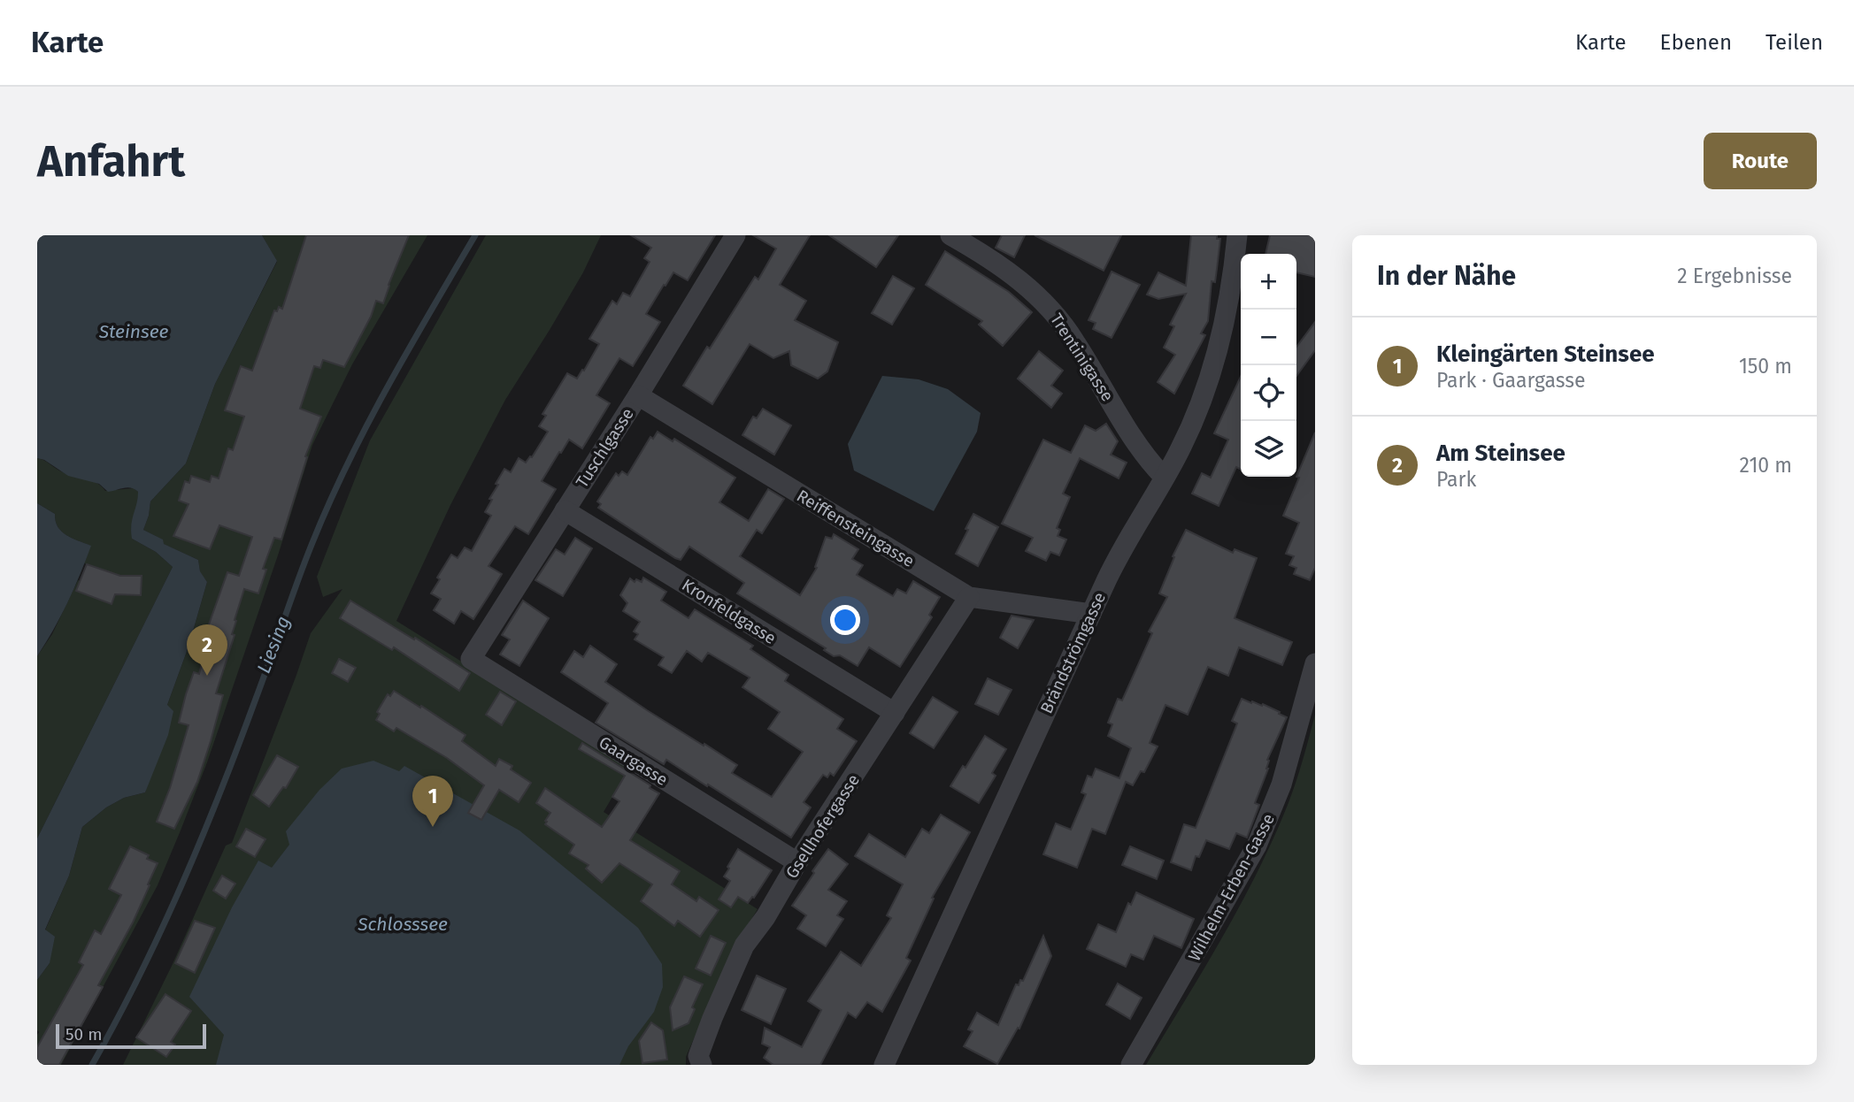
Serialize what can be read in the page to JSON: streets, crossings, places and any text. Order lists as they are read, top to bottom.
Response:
{
  "streets": {
    "street": [
      "Trentinigasse",
      "Tuschlgasse",
      "Reiffensteingasse",
      "Kronfeldgasse",
      "Brändströmgasse",
      "Gaargasse",
      "Gsellhofergasse",
      "Wilhelm-Erben-Gasse"
    ]
  },
  "crossings": [
    ["Trentinigasse", "Brändströmgasse"],
    ["Tuschlgasse", "Reiffensteingasse"],
    ["Tuschlgasse", "Kronfeldgasse"],
    ["Tuschlgasse", "Gaargasse"],
    ["Reiffensteingasse", "Brändströmgasse"],
    ["Reiffensteingasse", "Gsellhofergasse"],
    ["Kronfeldgasse", "Gsellhofergasse"],
    ["Gaargasse", "Gsellhofergasse"]
  ],
  "water": ["Steinsee", "Liesing", "Schlosssee"],
  "scale_bar": "50 m",
  "page": {
    "header": "Karte",
    "nav": ["Karte", "Ebenen", "Teilen"],
    "buttons": "Route",
    "title": "Anfahrt",
    "heading": ["In der Nähe", "2 Ergebnisse"],
    "map_buttons": ["+", "−"],
    "list": [
      {
        "mark": "1",
        "name": "Kleingärten Steinsee",
        "note": "Park · Gaargasse",
        "value": "150 m"
      },
      {
        "mark": "2",
        "name": "Am Steinsee",
        "note": "Park",
        "value": "210 m"
      }
    ],
    "pins": ["2", "1"],
    "scale": "50 m"
  }
}
